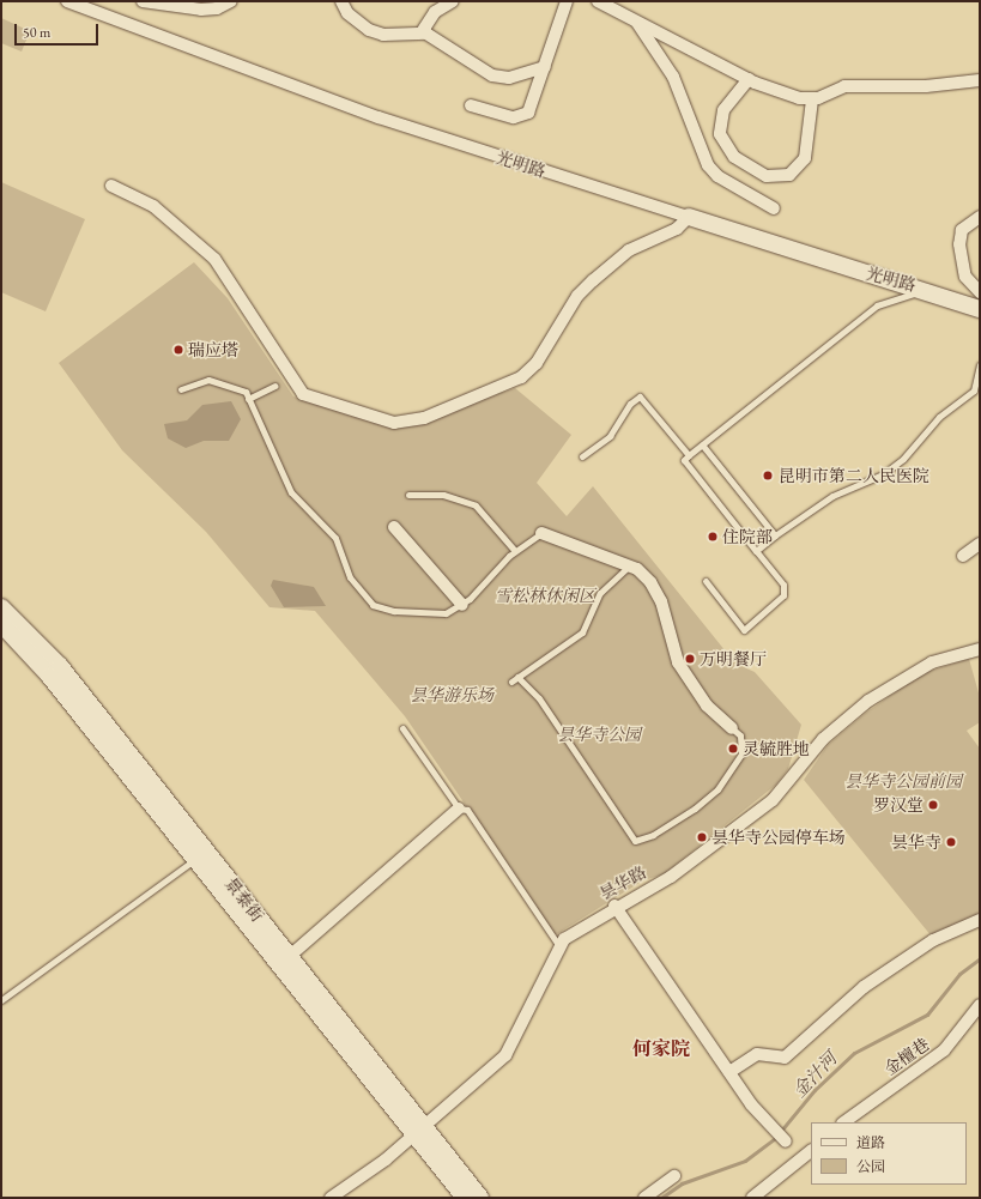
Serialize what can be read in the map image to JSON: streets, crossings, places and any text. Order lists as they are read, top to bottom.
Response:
{
  "streets": {
    "street": [
      "光明路",
      "昙华路",
      "景泰街",
      "金檀巷"
    ]
  },
  "districts": ["何家院"],
  "water": ["金汁河"],
  "parks": [
    "雪松林休闲区",
    "昙华游乐场",
    "昙华寺公园",
    "昙华寺公园前园"
  ],
  "places": [
    "瑞应塔",
    "昆明市第二人民医院",
    "住院部",
    "万明餐厅",
    "灵毓胜地",
    "罗汉堂",
    "昙华寺公园停车场",
    "昙华寺"
  ],
  "legend": ["道路", "公园"],
  "scale_bar": "50 m"
}
